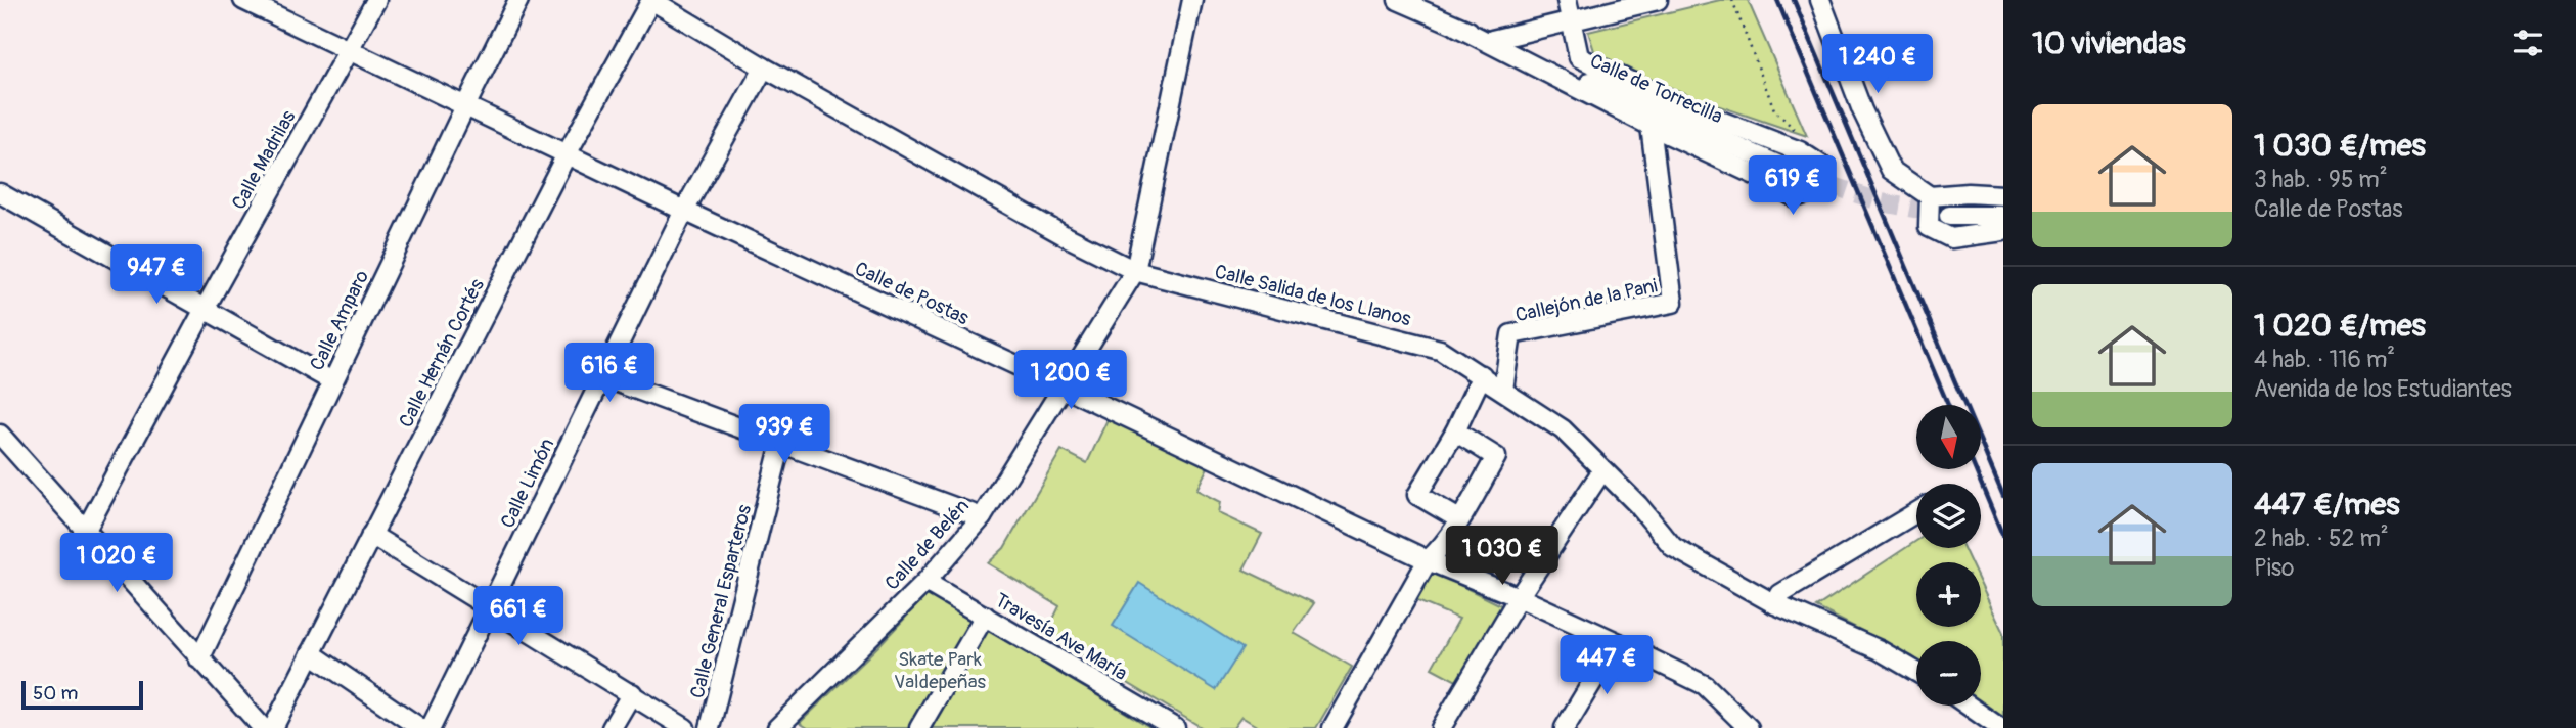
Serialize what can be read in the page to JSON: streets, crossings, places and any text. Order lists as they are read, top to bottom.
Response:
{
  "streets": {
    "street": [
      "Calle de Torrecilla",
      "Calle Madrilas",
      "Calle de Postas",
      "Calle Salida de los Llanos",
      "Callejón de la Pani",
      "Calle Amparo",
      "Calle Hernán Cortés",
      "Calle Limón",
      "Calle de Belén",
      "Calle General Esparteros",
      "Travesía Ave María"
    ]
  },
  "crossings": [
    ["Calle Madrilas", "Calle de Postas"],
    ["Calle de Postas", "Calle Amparo"],
    ["Calle de Postas", "Calle Hernán Cortés"],
    ["Calle de Postas", "Calle Limón"],
    ["Calle de Postas", "Calle de Belén"],
    ["Calle Salida de los Llanos", "Callejón de la Pani"],
    ["Calle Salida de los Llanos", "Calle Hernán Cortés"],
    ["Calle Salida de los Llanos", "Calle Limón"],
    ["Calle Salida de los Llanos", "Calle de Belén"],
    ["Calle de Belén", "Travesía Ave María"]
  ],
  "parks": ["Skate Park Valdepeñas"],
  "scale_bar": "50 m",
  "north": "bottom",
  "page": {
    "heading": "10 viviendas",
    "price": [
      "1 240 €",
      "619 €",
      "947 €",
      "616 €",
      "1 200 €",
      "939 €",
      "1 030 €",
      "1 020 €",
      "661 €",
      "447 €"
    ],
    "list": [
      {
        "name": "1 030 €/mes",
        "note": "3 hab. · 95 m² · Calle de Postas"
      },
      {
        "name": "1 020 €/mes",
        "note": "4 hab. · 116 m² · Avenida de los Estudiantes"
      },
      {
        "name": "447 €/mes",
        "note": "2 hab. · 52 m² · Piso"
      }
    ],
    "map_buttons": ["+", "−"],
    "scale": "50 m"
  }
}
